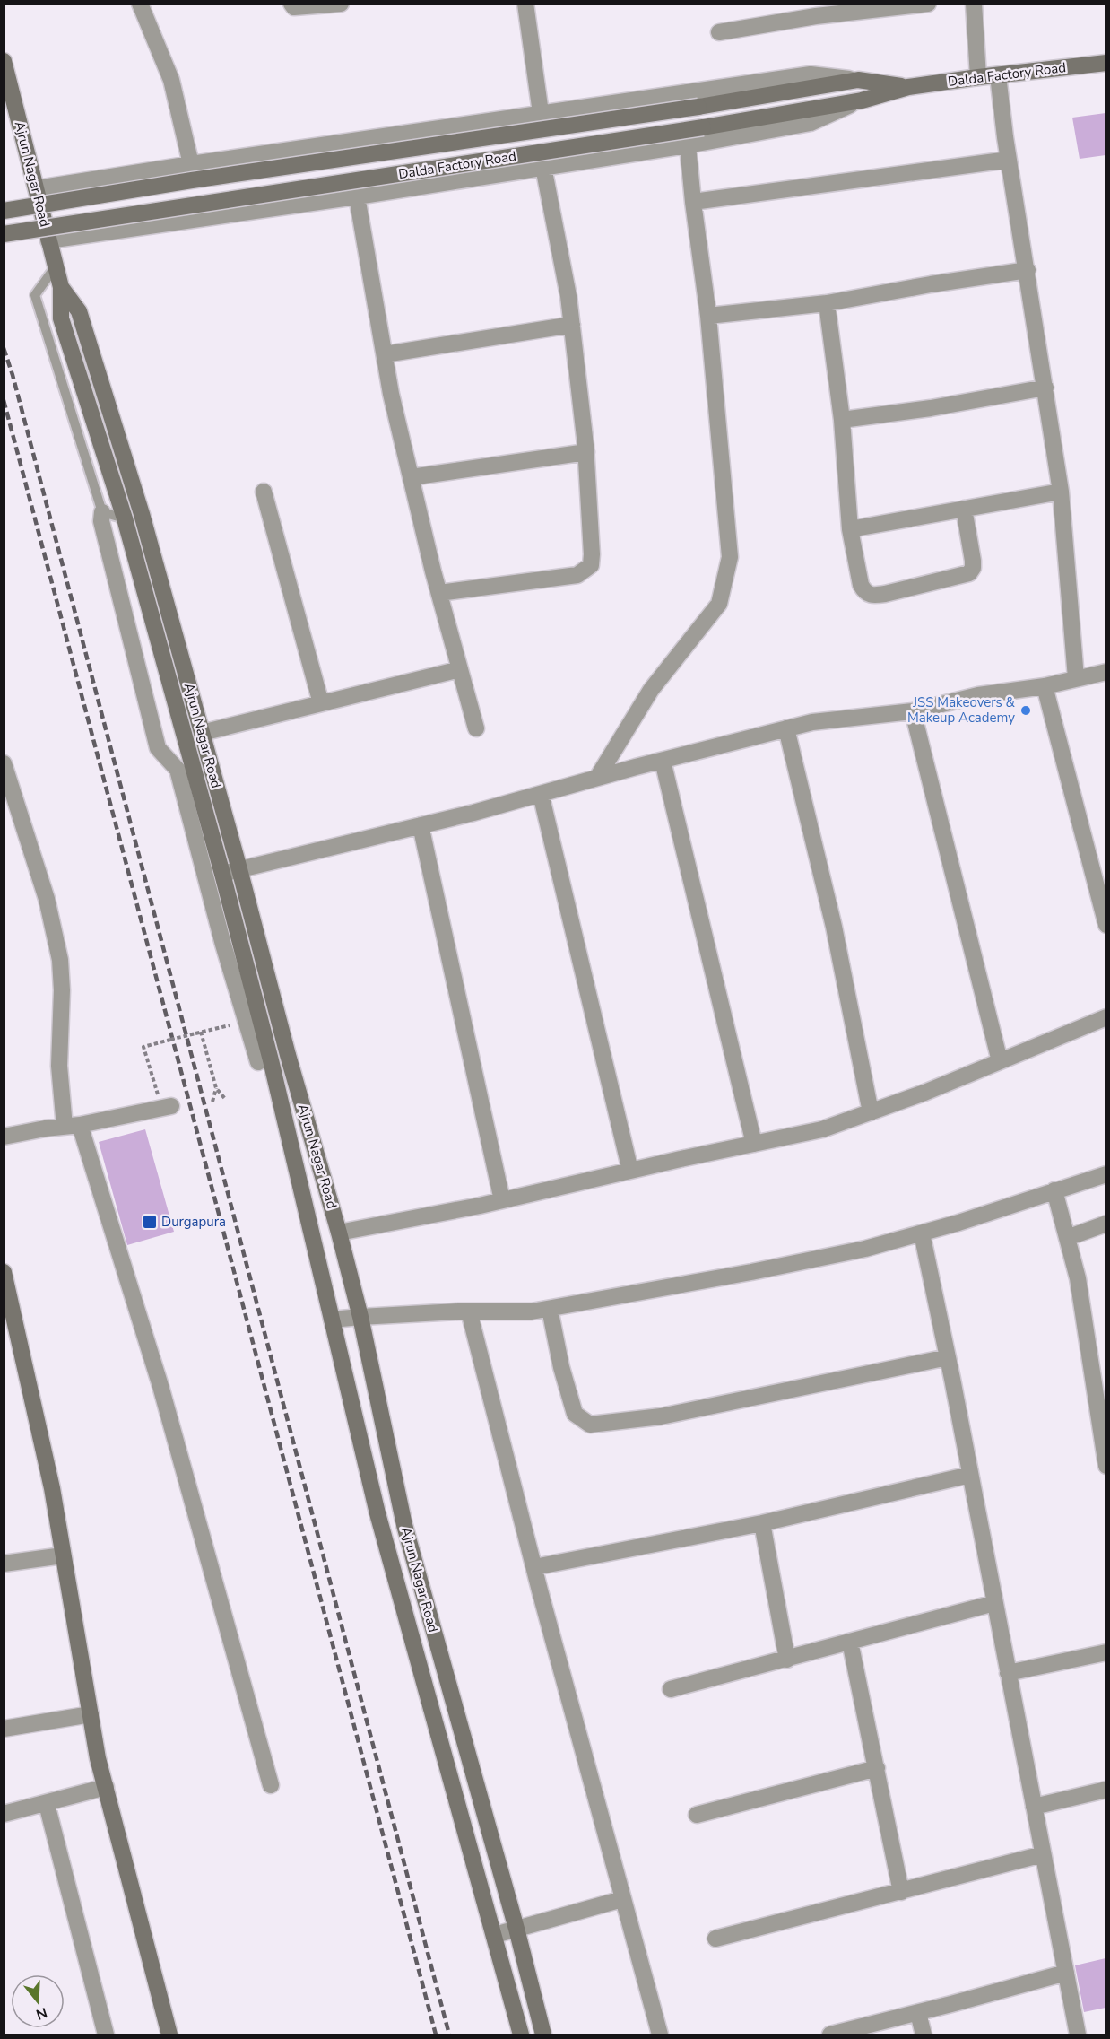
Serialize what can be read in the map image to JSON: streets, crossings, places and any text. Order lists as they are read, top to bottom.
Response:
{
  "streets": {
    "street": ["Dalda Factory Road", "Ajrun Nagar Road"]
  },
  "places": {
    "other": ["JSS Makeovers & Makeup Academy"],
    "transit": ["Durgapura"]
  },
  "north": "bottom"
}
